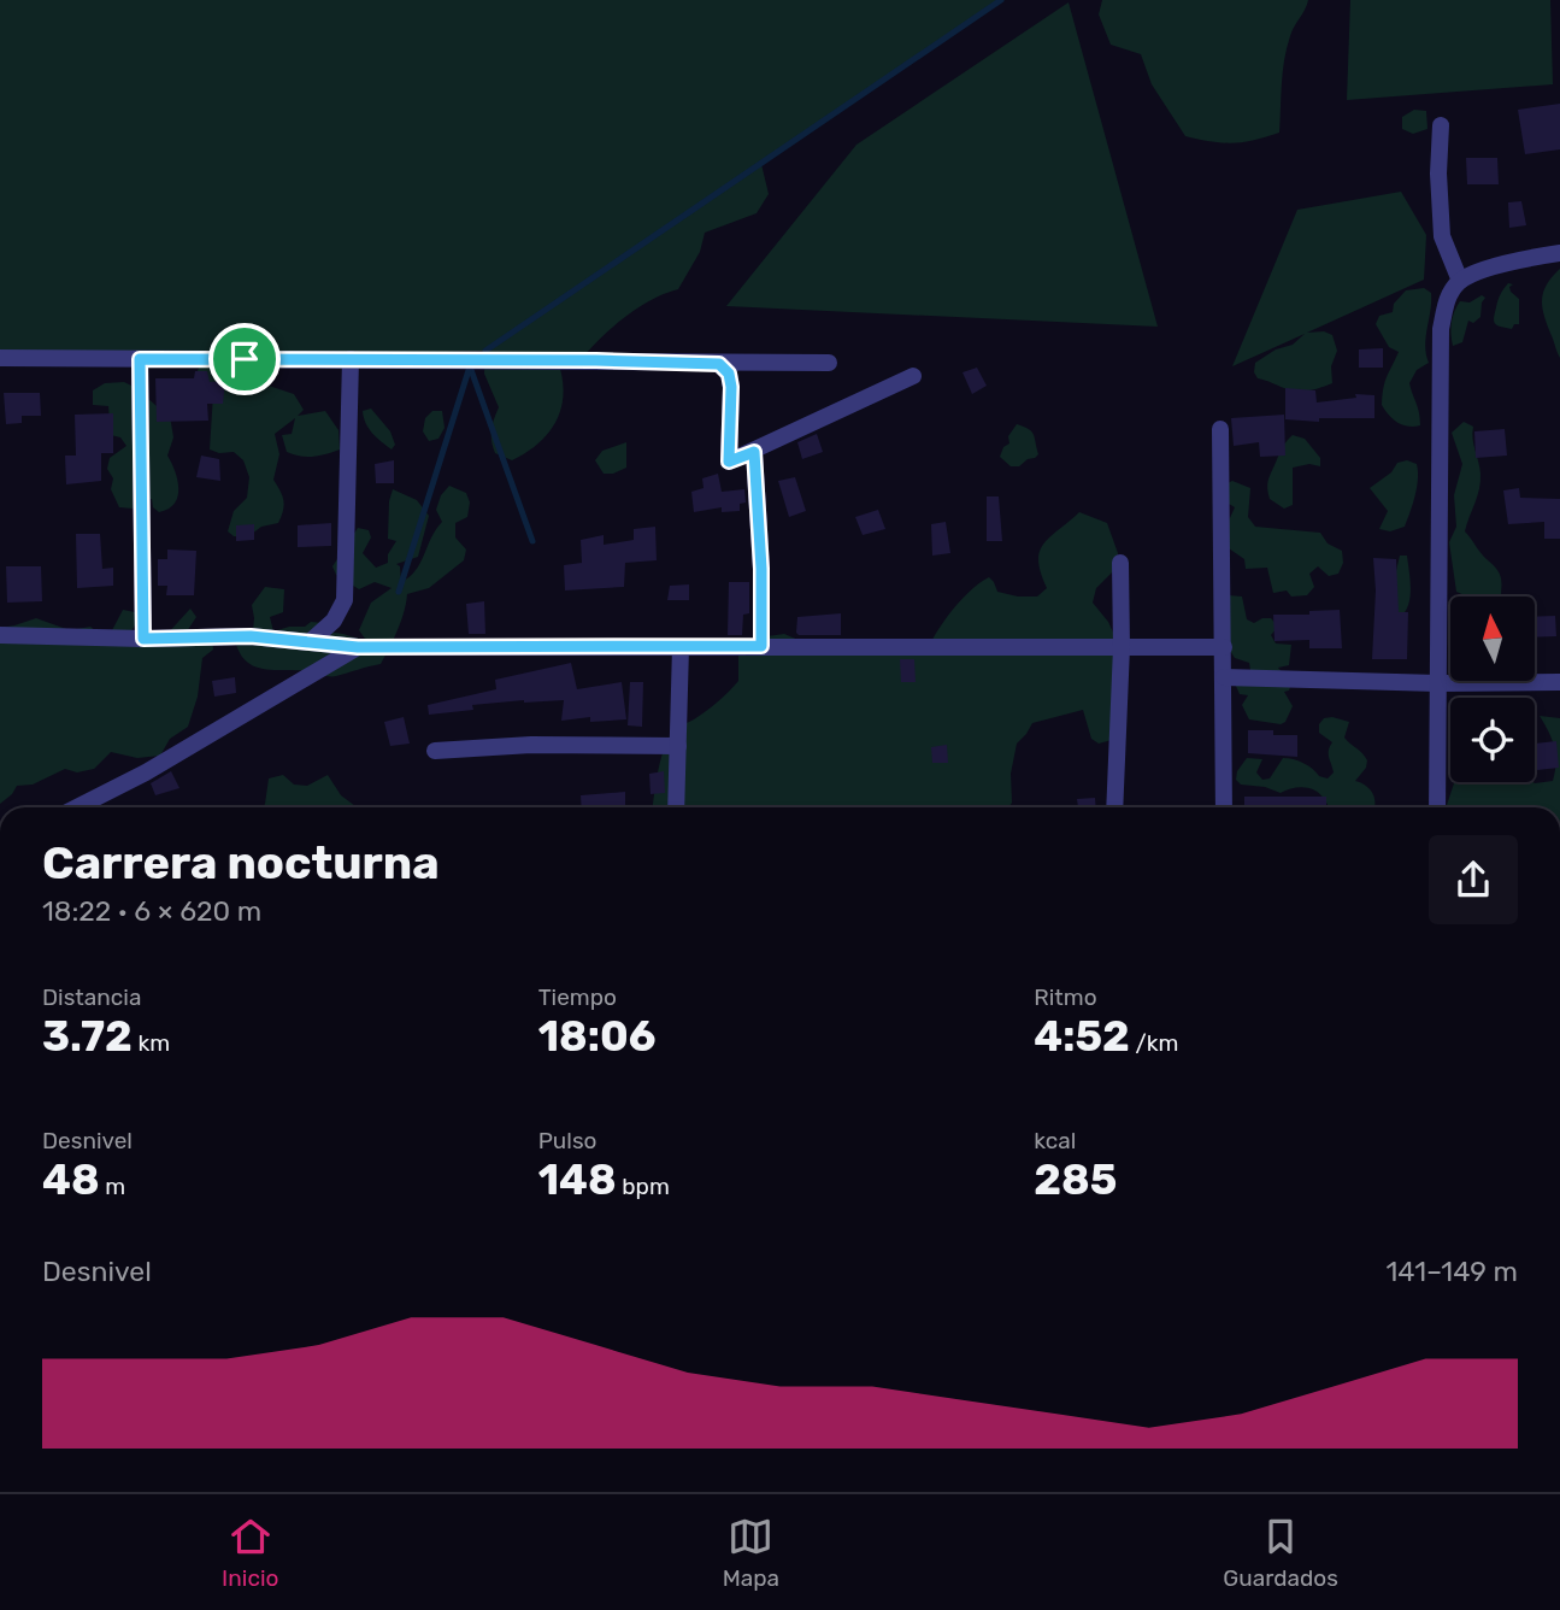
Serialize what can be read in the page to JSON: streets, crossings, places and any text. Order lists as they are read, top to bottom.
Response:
{
  "north": "top",
  "page": {
    "heading": ["Carrera nocturna", "18:22 · 6 × 620 m"],
    "stats": [
      ["Distancia", "3.72 km"],
      ["Tiempo", "18:06"],
      ["Ritmo", "4:52 /km"],
      ["Desnivel", "48 m"],
      ["Pulso", "148 bpm"],
      ["kcal", "285"]
    ],
    "chart": ["Desnivel", "141–149 m"],
    "tabs": ["Inicio", "Mapa", "Guardados"]
  }
}
